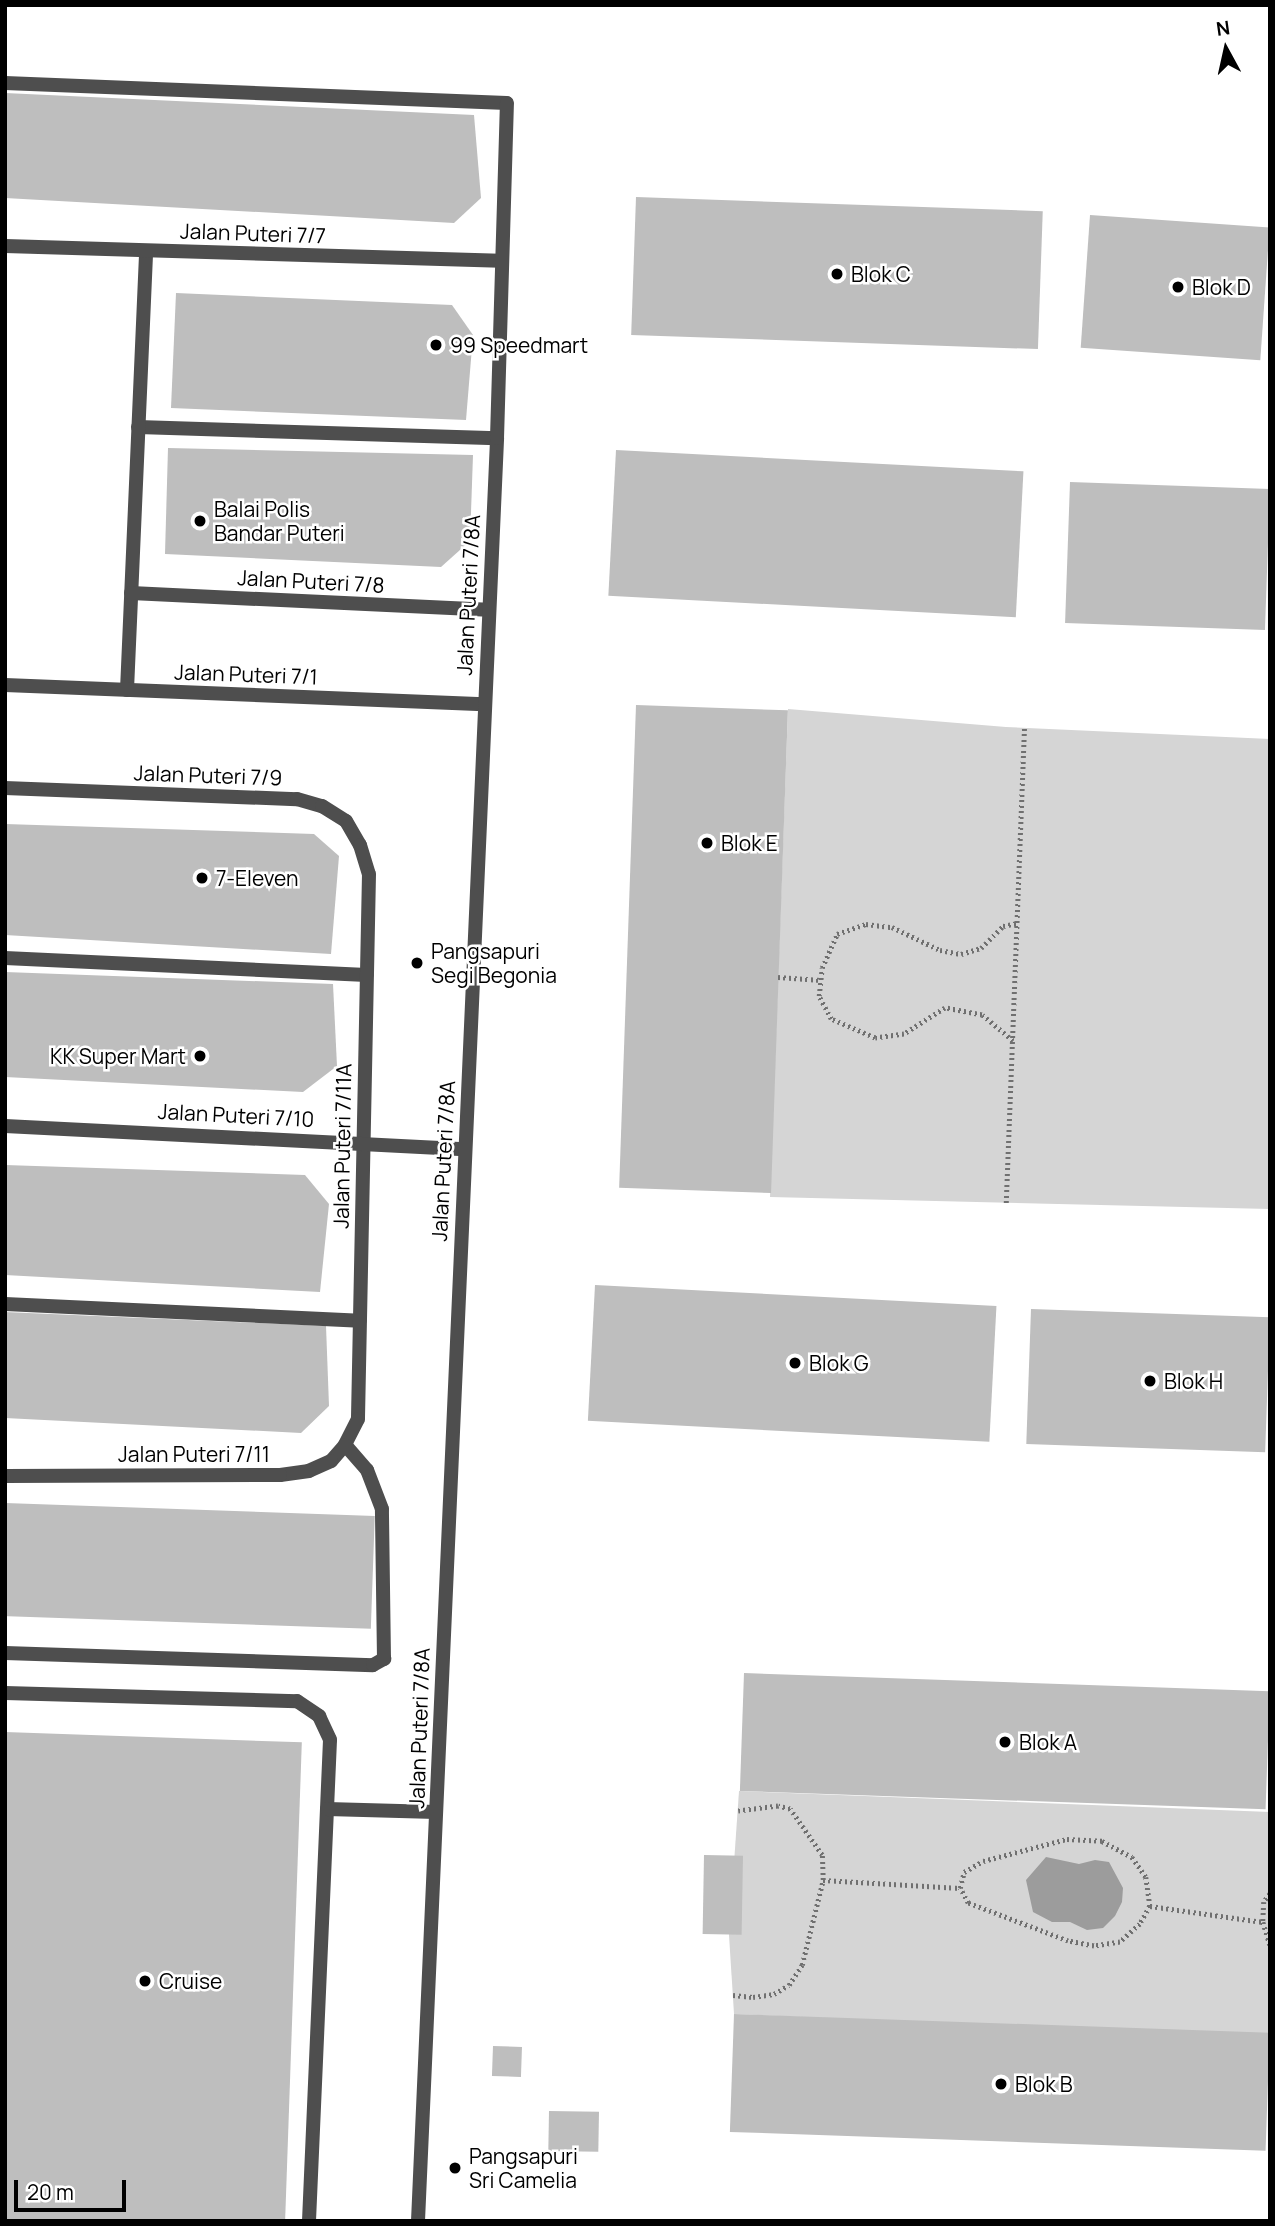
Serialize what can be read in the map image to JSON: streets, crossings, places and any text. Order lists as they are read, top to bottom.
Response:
{
  "streets": {
    "street": [
      "Jalan Puteri 7/7",
      "Jalan Puteri 7/8",
      "Jalan Puteri 7/8A",
      "Jalan Puteri 7/1",
      "Jalan Puteri 7/9",
      "Jalan Puteri 7/10",
      "Jalan Puteri 7/11A",
      "Jalan Puteri 7/11"
    ]
  },
  "crossings": [
    ["Jalan Puteri 7/7", "Jalan Puteri 7/8A"],
    ["Jalan Puteri 7/8", "Jalan Puteri 7/8A"],
    ["Jalan Puteri 7/8A", "Jalan Puteri 7/1"],
    ["Jalan Puteri 7/8A", "Jalan Puteri 7/10"],
    ["Jalan Puteri 7/9", "Jalan Puteri 7/11A"],
    ["Jalan Puteri 7/10", "Jalan Puteri 7/11A"],
    ["Jalan Puteri 7/11A", "Jalan Puteri 7/11"]
  ],
  "places": [
    "Blok C",
    "Blok D",
    "99 Speedmart",
    "Balai Polis Bandar Puteri",
    "Blok E",
    "7-Eleven",
    "Pangsapuri Segi Begonia",
    "KK Super Mart",
    "Blok G",
    "Blok H",
    "Blok A",
    "Cruise",
    "Blok B",
    "Pangsapuri Sri Camelia"
  ],
  "scale_bar": "20 m",
  "north": "top"
}
